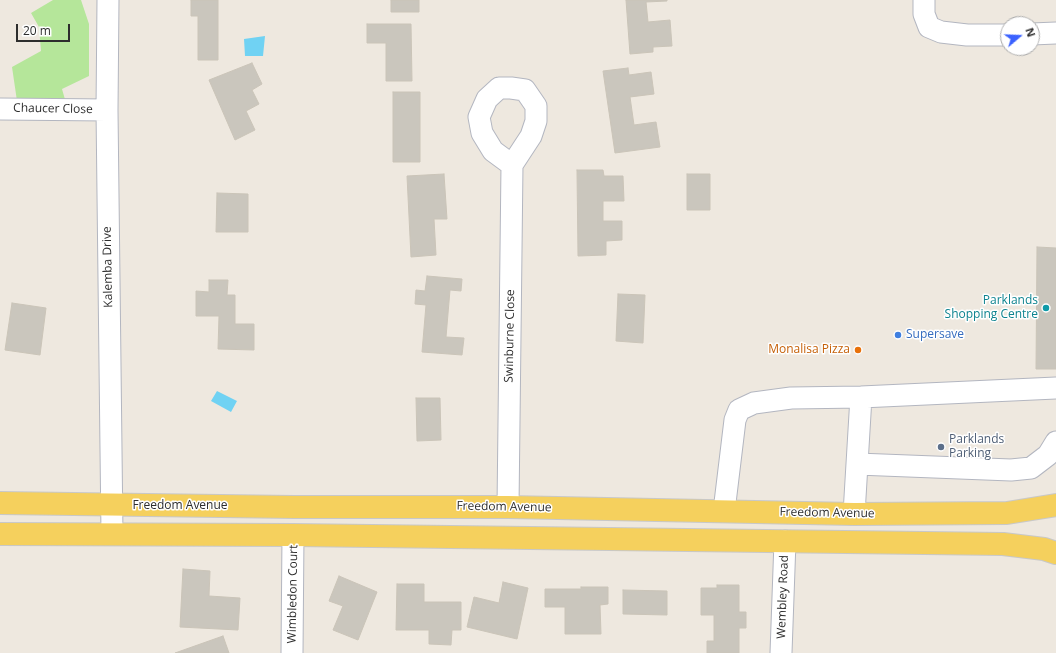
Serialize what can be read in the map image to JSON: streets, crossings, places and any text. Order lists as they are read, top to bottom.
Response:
{
  "streets": {
    "main road": ["Freedom Avenue"],
    "street": [
      "Chaucer Close",
      "Kalemba Drive",
      "Swinburne Close",
      "Wimbledon Court",
      "Wembley Road"
    ]
  },
  "crossings": [
    ["Chaucer Close", "Kalemba Drive"],
    ["Kalemba Drive", "Freedom Avenue"],
    ["Swinburne Close", "Freedom Avenue"]
  ],
  "places": [
    "Parklands Shopping Centre",
    "Supersave",
    "Monalisa Pizza",
    "Parklands Parking"
  ],
  "scale_bar": "20 m",
  "north": "right"
}
